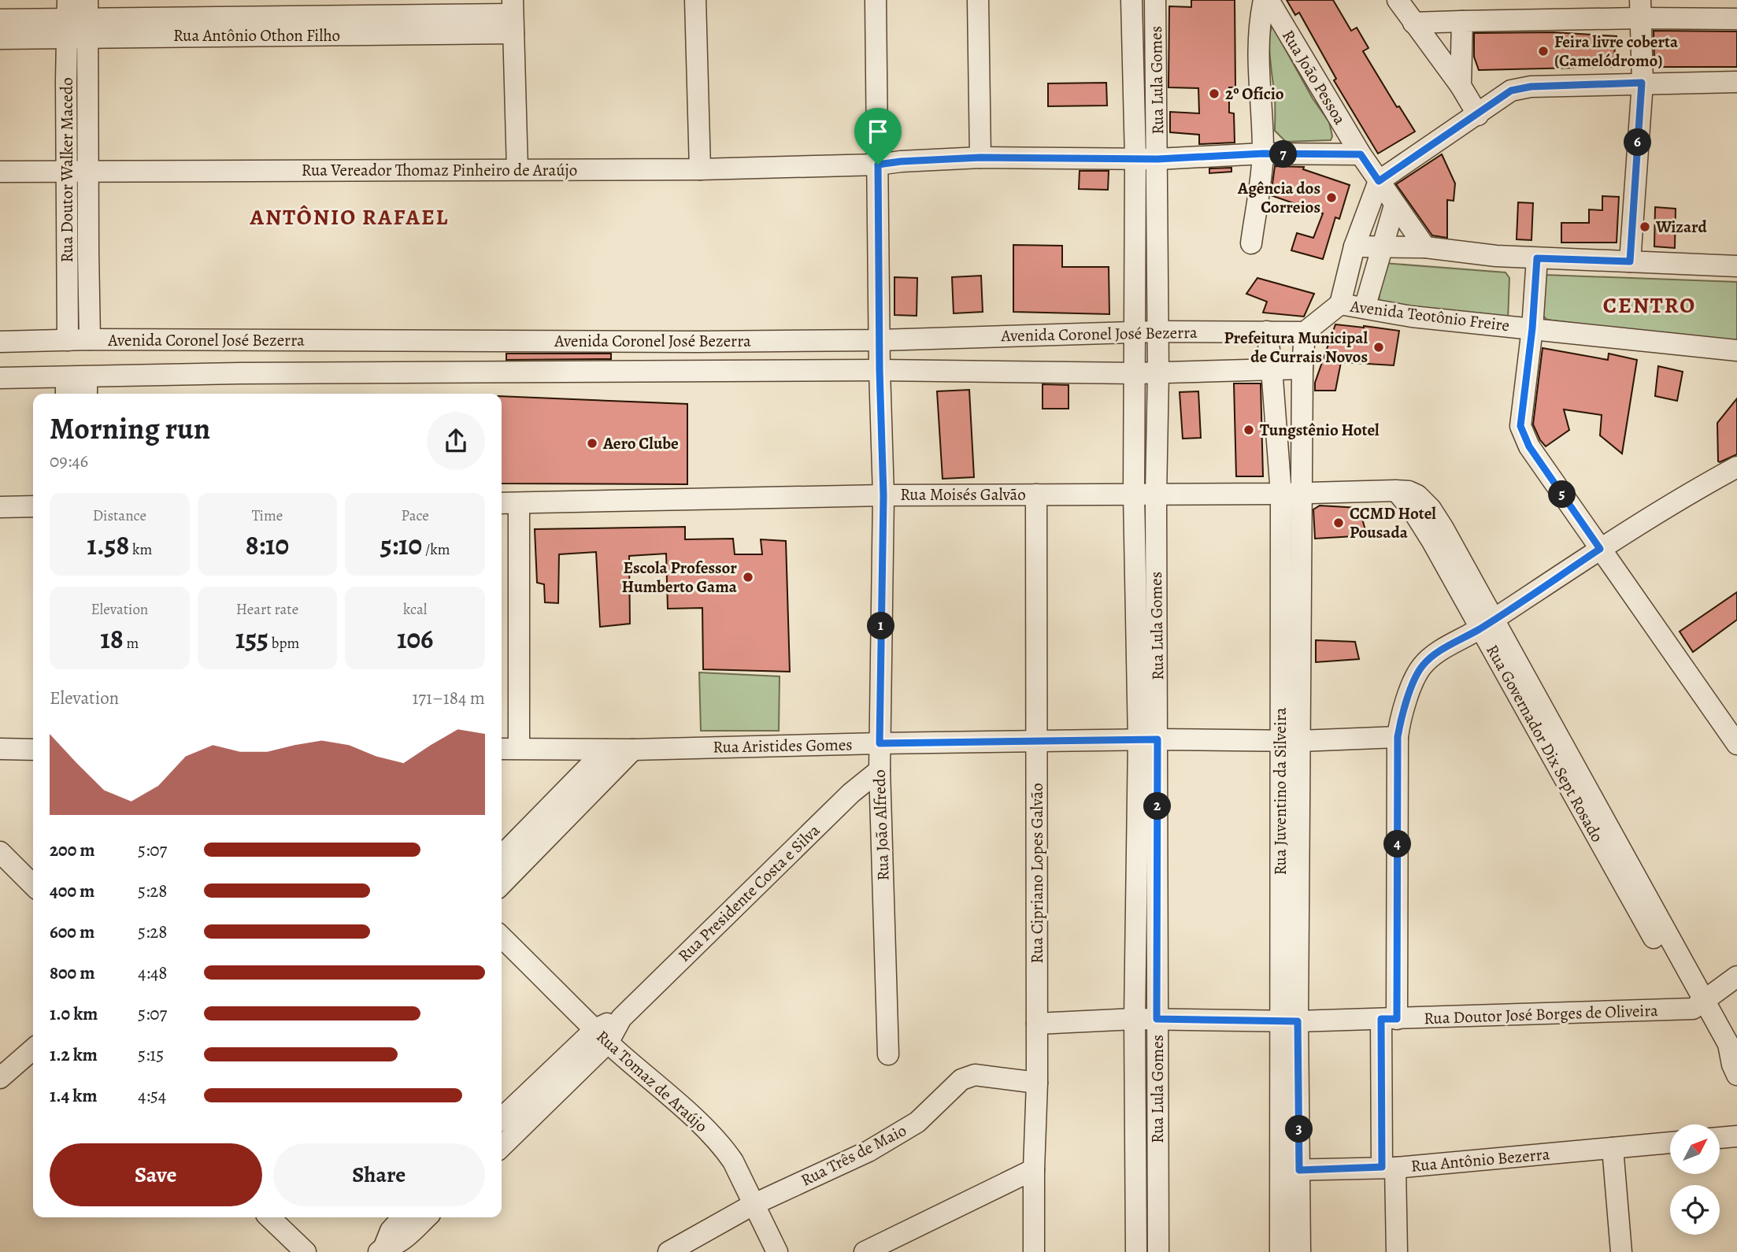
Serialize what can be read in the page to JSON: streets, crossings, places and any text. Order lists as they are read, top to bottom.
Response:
{
  "streets": {
    "street": [
      "Rua Antônio Othon Filho",
      "Rua João Pessoa",
      "Rua Lula Gomes",
      "Rua Doutor Walker Macedo",
      "Rua Vereador Thomaz Pinheiro de Araújo",
      "Avenida Teotônio Freire",
      "Avenida Coronel José Bezerra",
      "Rua Moisés Galvão",
      "Rua Governador Dix Sept Rosado",
      "Rua Aristides Gomes",
      "Rua Juventino da Silveira",
      "Rua João Alfredo",
      "Rua Cipriano Lopes Galvão",
      "Rua Presidente Costa e Silva",
      "Rua Doutor José Borges de Oliveira",
      "Rua Tomaz de Araújo",
      "Rua Três de Maio",
      "Rua Antônio Bezerra"
    ]
  },
  "crossings": [
    ["Rua Antônio Othon Filho", "Rua Doutor Walker Macedo"],
    ["Rua João Pessoa", "Rua Vereador Thomaz Pinheiro de Araújo"],
    ["Rua Lula Gomes", "Rua Vereador Thomaz Pinheiro de Araújo"],
    ["Rua Lula Gomes", "Avenida Coronel José Bezerra"],
    ["Rua Lula Gomes", "Rua Moisés Galvão"],
    ["Rua Lula Gomes", "Rua Aristides Gomes"],
    ["Rua Lula Gomes", "Rua Doutor José Borges de Oliveira"],
    ["Rua Doutor Walker Macedo", "Rua Vereador Thomaz Pinheiro de Araújo"],
    ["Rua Doutor Walker Macedo", "Avenida Coronel José Bezerra"],
    ["Rua Vereador Thomaz Pinheiro de Araújo", "Rua João Alfredo"],
    ["Avenida Teotônio Freire", "Avenida Coronel José Bezerra"],
    ["Avenida Teotônio Freire", "Rua Juventino da Silveira"],
    ["Avenida Coronel José Bezerra", "Rua Juventino da Silveira"],
    ["Avenida Coronel José Bezerra", "Rua João Alfredo"],
    ["Rua Moisés Galvão", "Rua Governador Dix Sept Rosado"],
    ["Rua Moisés Galvão", "Rua Juventino da Silveira"],
    ["Rua Moisés Galvão", "Rua João Alfredo"],
    ["Rua Moisés Galvão", "Rua Cipriano Lopes Galvão"],
    ["Rua Governador Dix Sept Rosado", "Rua Doutor José Borges de Oliveira"],
    ["Rua Aristides Gomes", "Rua Juventino da Silveira"],
    ["Rua Aristides Gomes", "Rua João Alfredo"],
    ["Rua Aristides Gomes", "Rua Cipriano Lopes Galvão"],
    ["Rua Juventino da Silveira", "Rua Doutor José Borges de Oliveira"],
    ["Rua Juventino da Silveira", "Rua Antônio Bezerra"],
    ["Rua João Alfredo", "Rua Presidente Costa e Silva"],
    ["Rua Cipriano Lopes Galvão", "Rua Doutor José Borges de Oliveira"],
    ["Rua Cipriano Lopes Galvão", "Rua Três de Maio"],
    ["Rua Presidente Costa e Silva", "Rua Tomaz de Araújo"],
    ["Rua Tomaz de Araújo", "Rua Três de Maio"]
  ],
  "districts": ["ANTÔNIO RAFAEL", "CENTRO"],
  "places": [
    "Feira livre coberta (Camelódromo)",
    "2º Ofício",
    "Agência dos Correios",
    "Wizard",
    "Prefeitura Municipal de Currais Novos",
    "Tungstênio Hotel",
    "Aero Clube",
    "CCMD Hotel Pousada",
    "Escola Professor Humberto Gama"
  ],
  "north": "top right",
  "page": {
    "pins": [
      "6",
      "7",
      "5",
      "1",
      "2",
      "4",
      "3"
    ],
    "heading": ["Morning run", "09:46"],
    "stats": [
      ["Distance", "1.58 km"],
      ["Time", "8:10"],
      ["Pace", "5:10 /km"],
      ["Elevation", "18 m"],
      ["Heart rate", "155 bpm"],
      ["kcal", "106"]
    ],
    "chart": ["Elevation", "171–184 m"],
    "list": [
      {
        "name": "200 m",
        "note": "5:07"
      },
      {
        "name": "400 m",
        "note": "5:28"
      },
      {
        "name": "600 m",
        "note": "5:28"
      },
      {
        "name": "800 m",
        "note": "4:48"
      },
      {
        "name": "1.0 km",
        "note": "5:07"
      },
      {
        "name": "1.2 km",
        "note": "5:15"
      },
      {
        "name": "1.4 km",
        "note": "4:54"
      }
    ],
    "buttons": ["Save", "Share"]
  }
}
